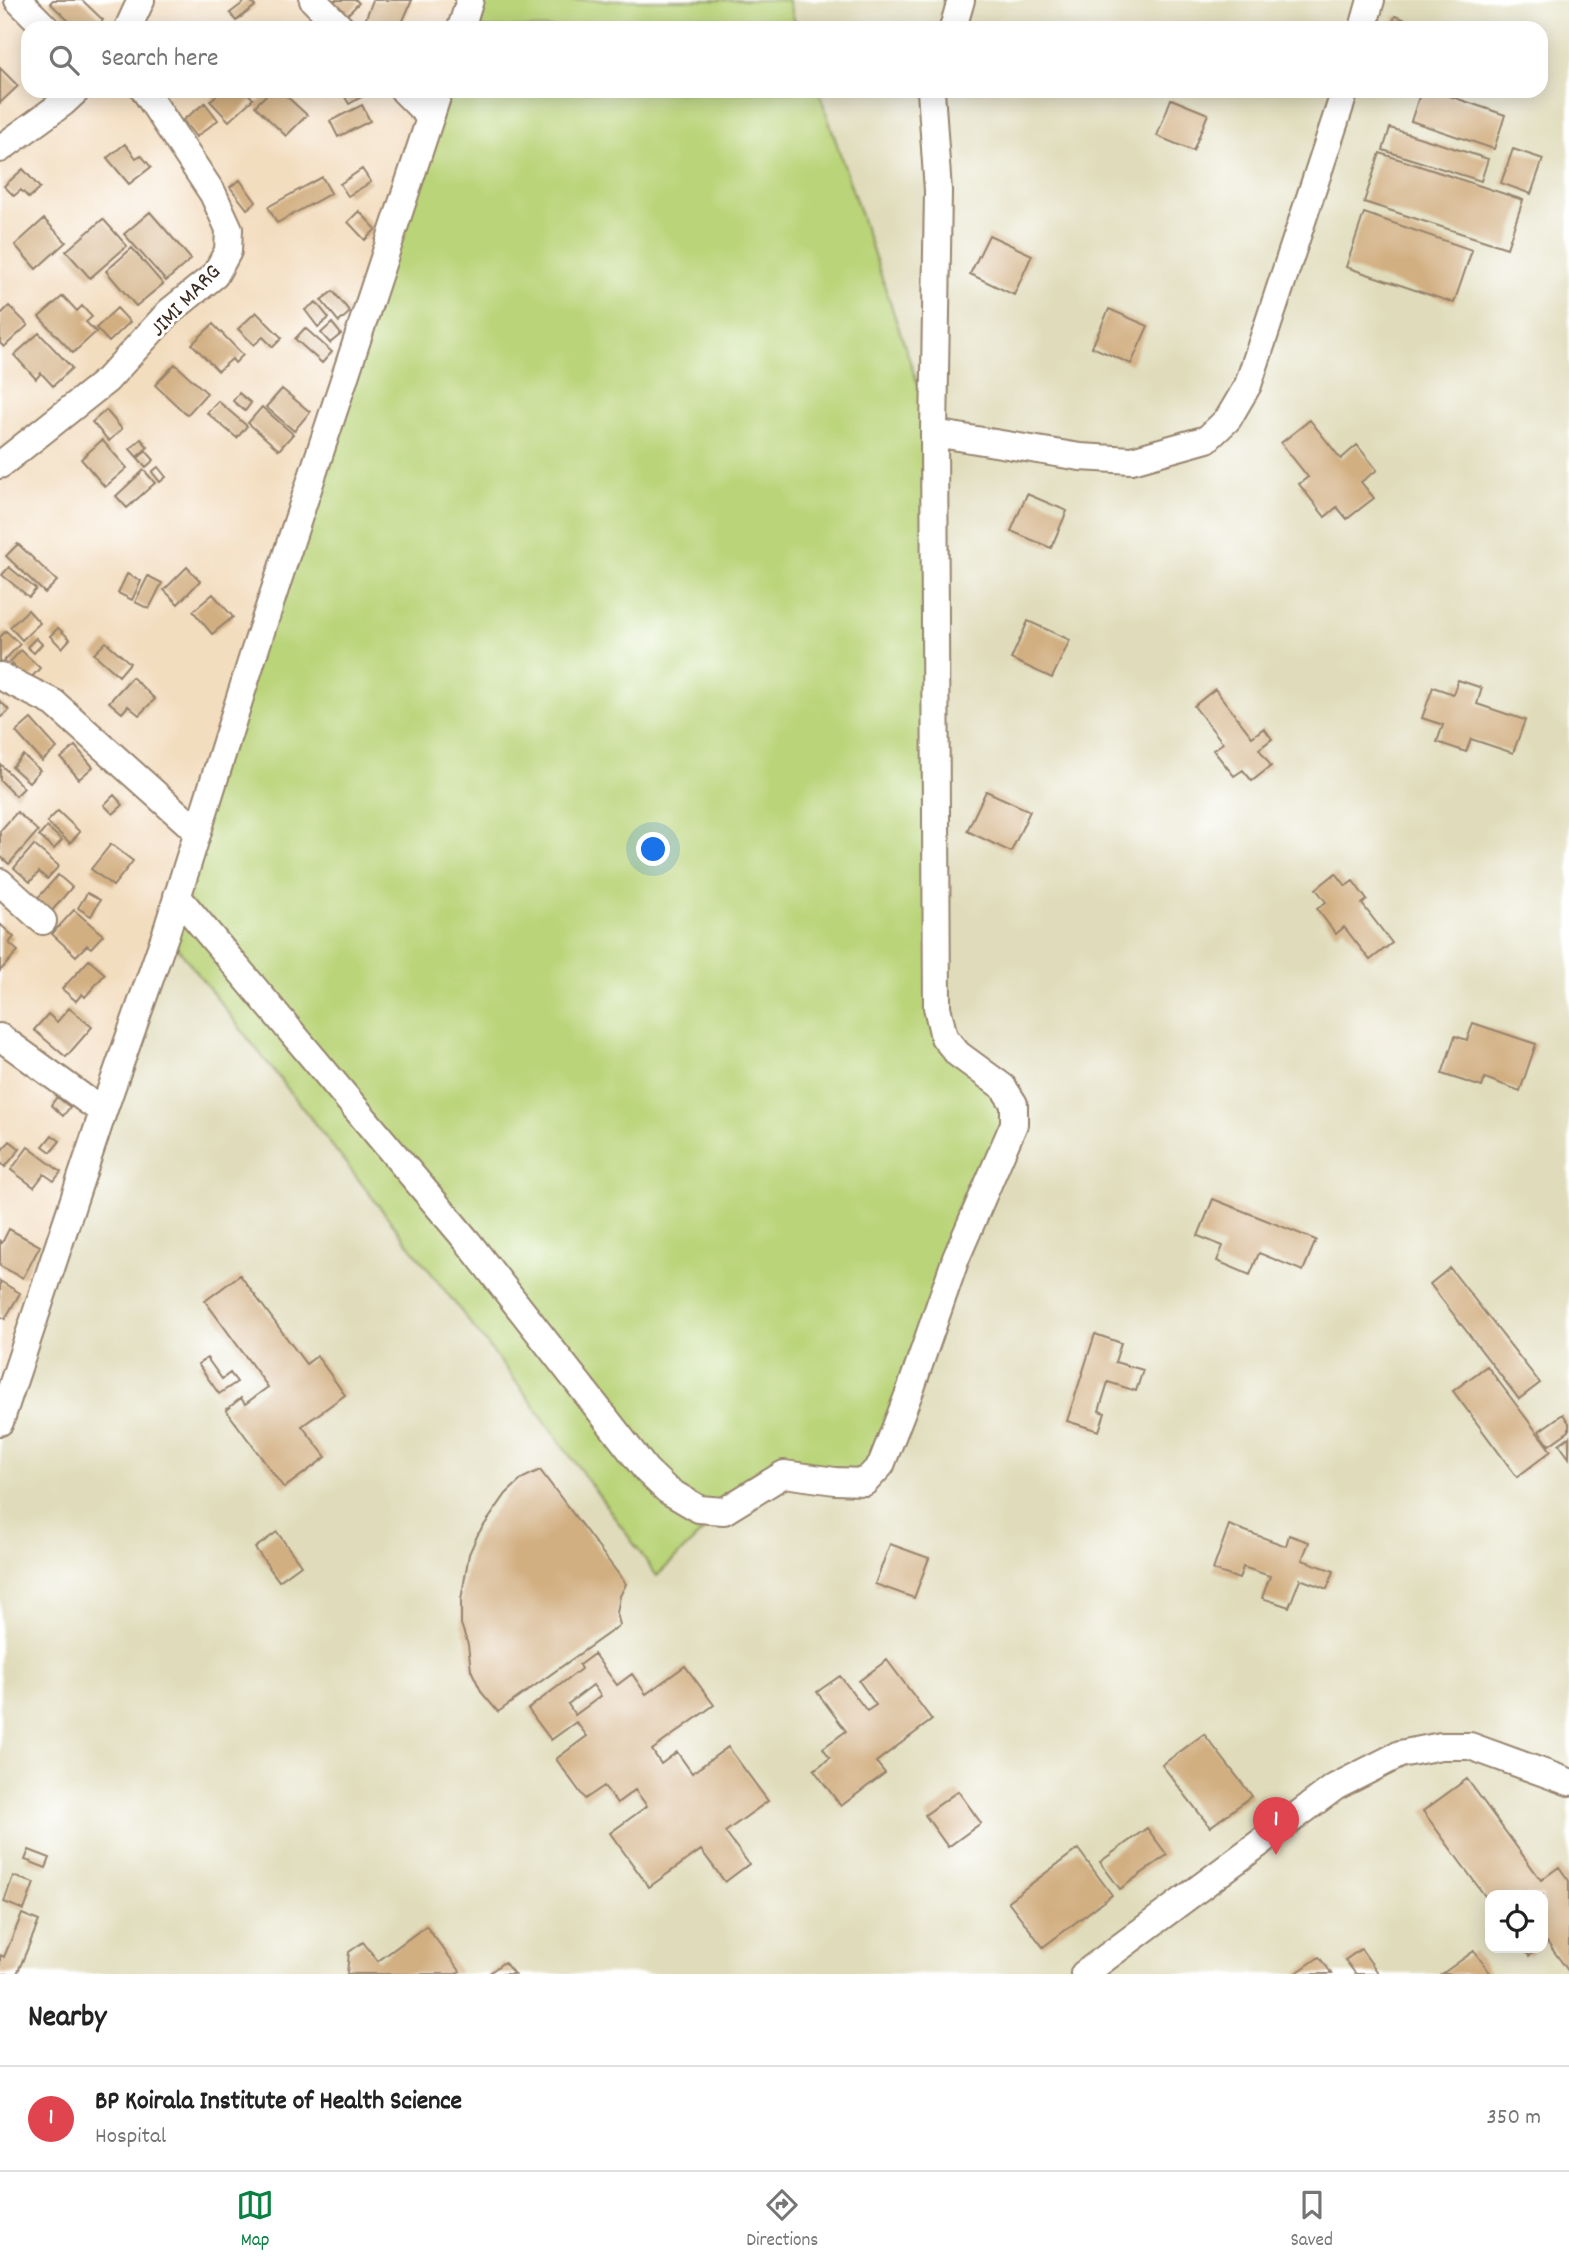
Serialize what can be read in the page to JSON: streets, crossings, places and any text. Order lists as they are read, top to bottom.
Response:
{
  "streets": {
    "street": ["JIMI MARG"]
  },
  "page": {
    "search": "Search here",
    "pins": "1",
    "heading": "Nearby",
    "list": [
      {
        "mark": "1",
        "name": "BP Koirala Institute of Health Science",
        "note": "Hospital",
        "value": "350 m"
      }
    ],
    "nav": ["Map", "Directions", "Saved"]
  }
}
